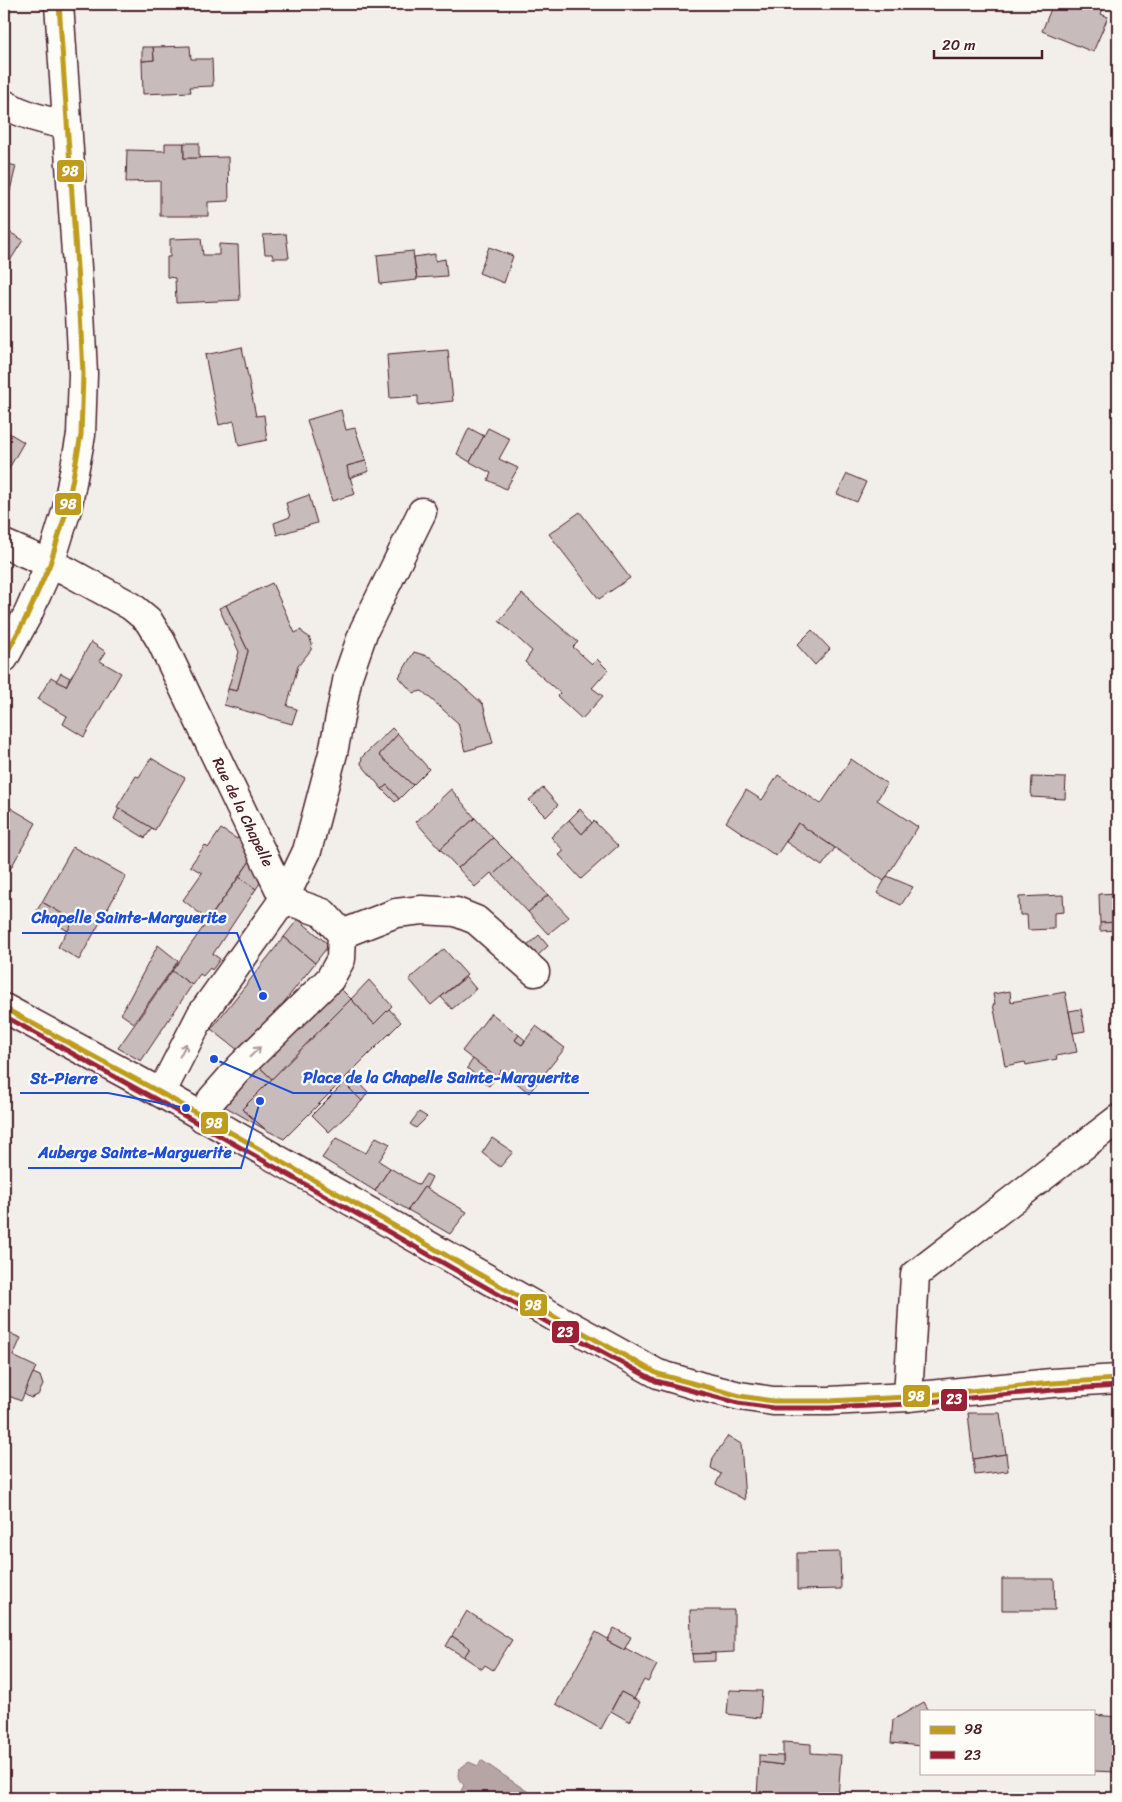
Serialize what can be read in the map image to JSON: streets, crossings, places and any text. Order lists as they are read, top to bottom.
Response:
{
  "streets": {
    "street": ["Rue de la Chapelle"]
  },
  "places": [
    "Chapelle Sainte-Marguerite",
    "Place de la Chapelle Sainte-Marguerite",
    "Auberge Sainte-Marguerite",
    "St-Pierre"
  ],
  "lines": ["transit line 98", "transit line 23"],
  "legend": ["98", "23"],
  "scale_bar": "20 m"
}
